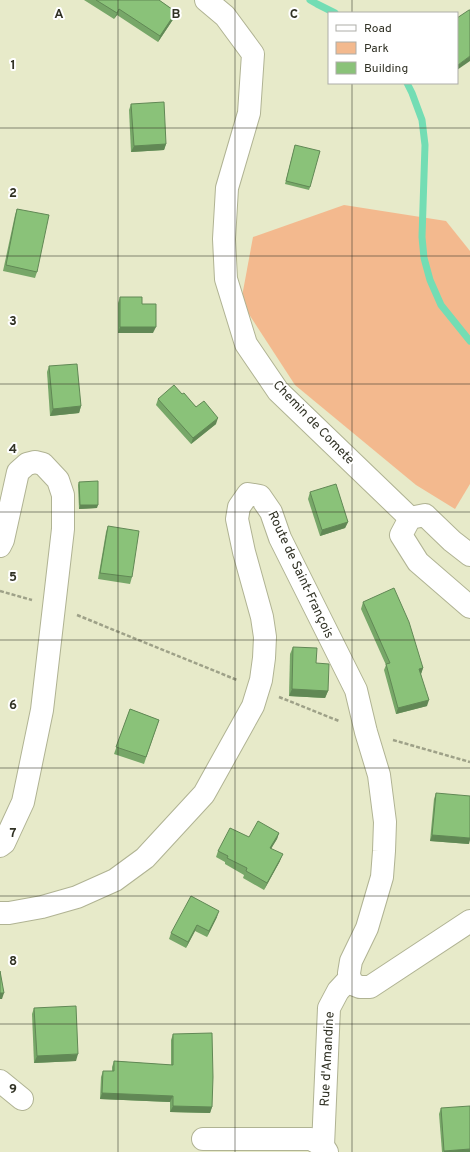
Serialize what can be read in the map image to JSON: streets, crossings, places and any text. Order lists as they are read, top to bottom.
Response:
{
  "streets": {
    "main road": ["Chemin de Comete", "Route de Saint-François", "Rue d'Amandine"]
  },
  "crossings": [
    ["Route de Saint-François", "Rue d'Amandine"]
  ],
  "legend": ["Road", "Park", "Building"],
  "grid": {
    "columns": ["A", "B", "C"],
    "rows": [
      "1",
      "2",
      "3",
      "4",
      "5",
      "6",
      "7",
      "8",
      "9"
    ]
  }
}
